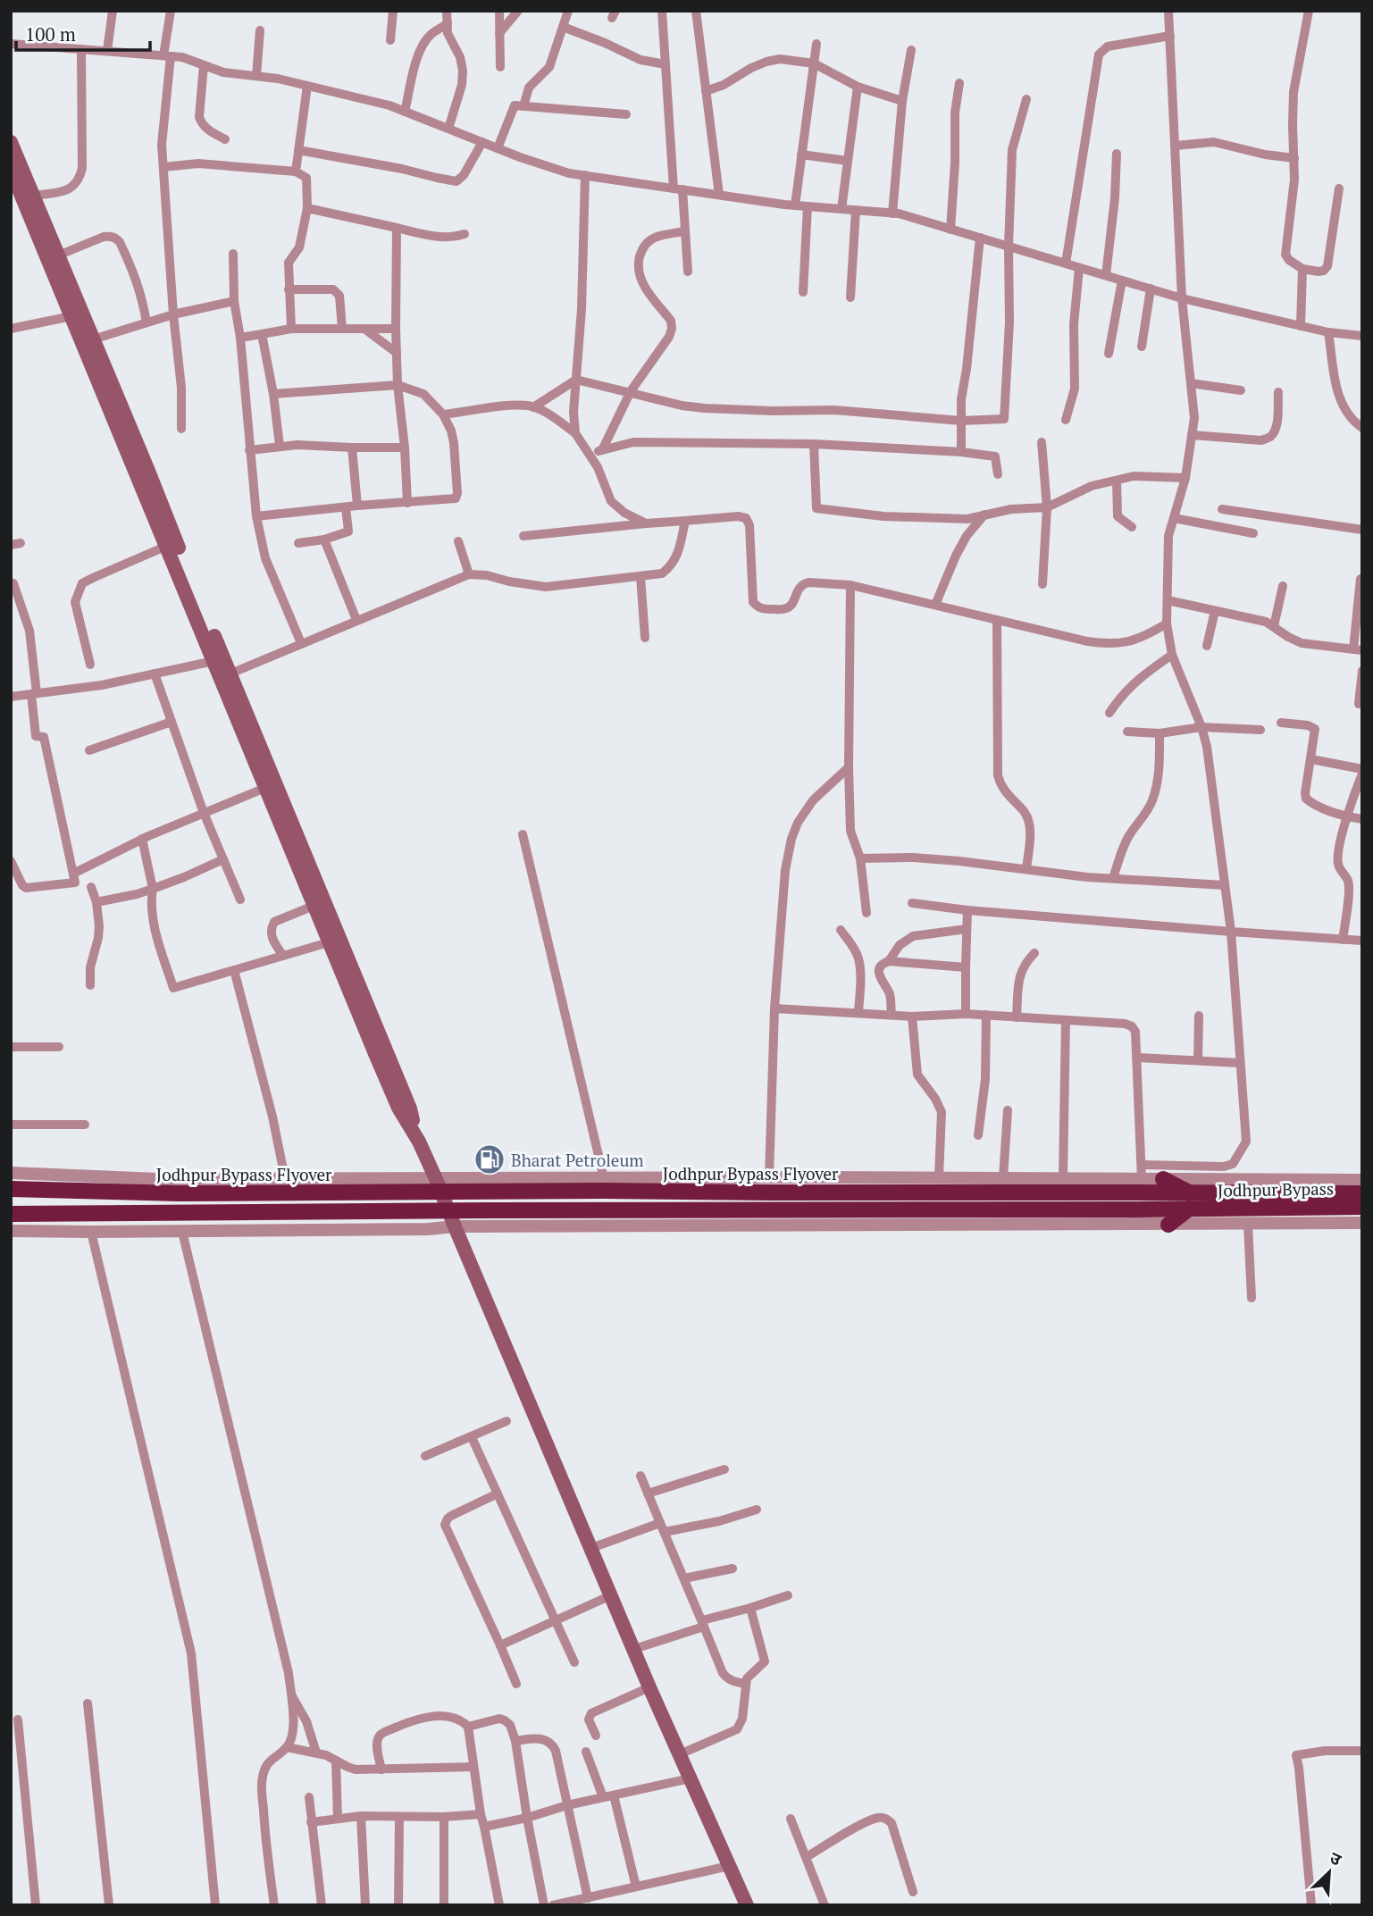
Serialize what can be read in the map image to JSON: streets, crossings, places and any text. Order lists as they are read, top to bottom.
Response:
{
  "streets": {
    "highway": ["Jodhpur Bypass Flyover", "Jodhpur Bypass"]
  },
  "crossings": [
    ["Jodhpur Bypass Flyover", "Jodhpur Bypass"]
  ],
  "places": {
    "fuel station": ["Bharat Petroleum"]
  },
  "scale_bar": "100 m",
  "north": "top right"
}
